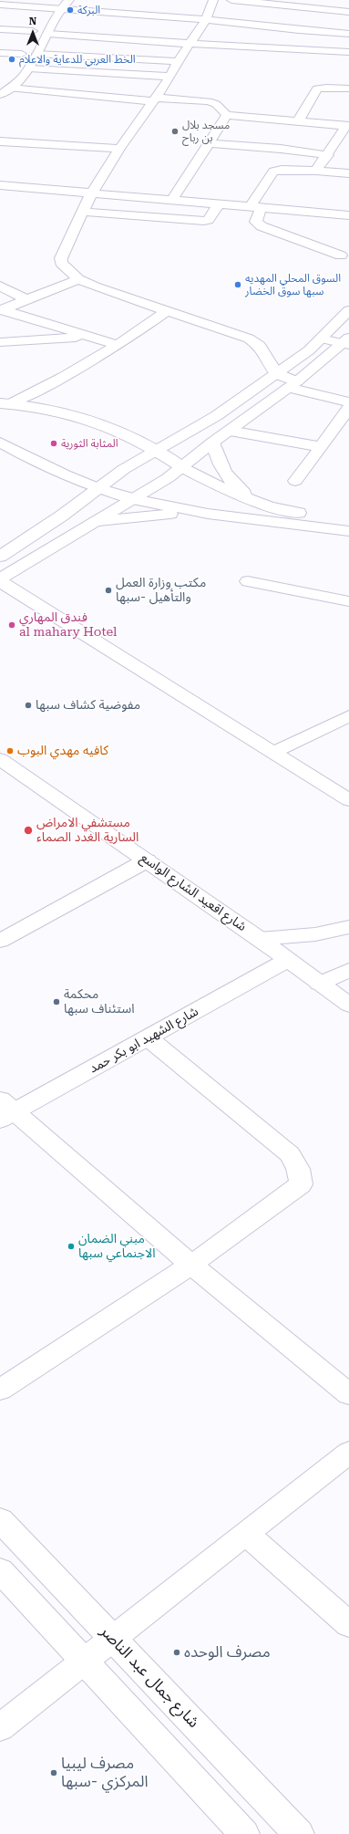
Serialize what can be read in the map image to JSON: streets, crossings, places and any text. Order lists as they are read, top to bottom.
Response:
{
  "streets": {
    "street": ["شارع اقعيد الشارع الواسع", "شارع الشهيد ابو بكر حمد", "شارع جمال عبد الناصر"]
  },
  "crossings": [
    ["شارع اقعيد الشارع الواسع", "شارع الشهيد ابو بكر حمد"]
  ],
  "places": [
    "البركة",
    "الخط العربي للدعاية والاعلام",
    "مسجد بلال بن رباح",
    "السوق المحلي المهديه سبها سوق الخضار",
    "المثابة الثورية",
    "مكتب وزارة العمل والتأهيل -سبها",
    "فندق المهاري al mahary Hotel",
    "مفوضية كشاف سبها",
    "كافيه مهدي البوب",
    "مستشفي الامراض السارية الغدد الصماء",
    "محكمة استئناف سبها",
    "مبني الضمان الاجنماعي سبها",
    "مصرف الوحده",
    "مصرف ليبيا المركزي -سبها"
  ],
  "north": "top"
}
